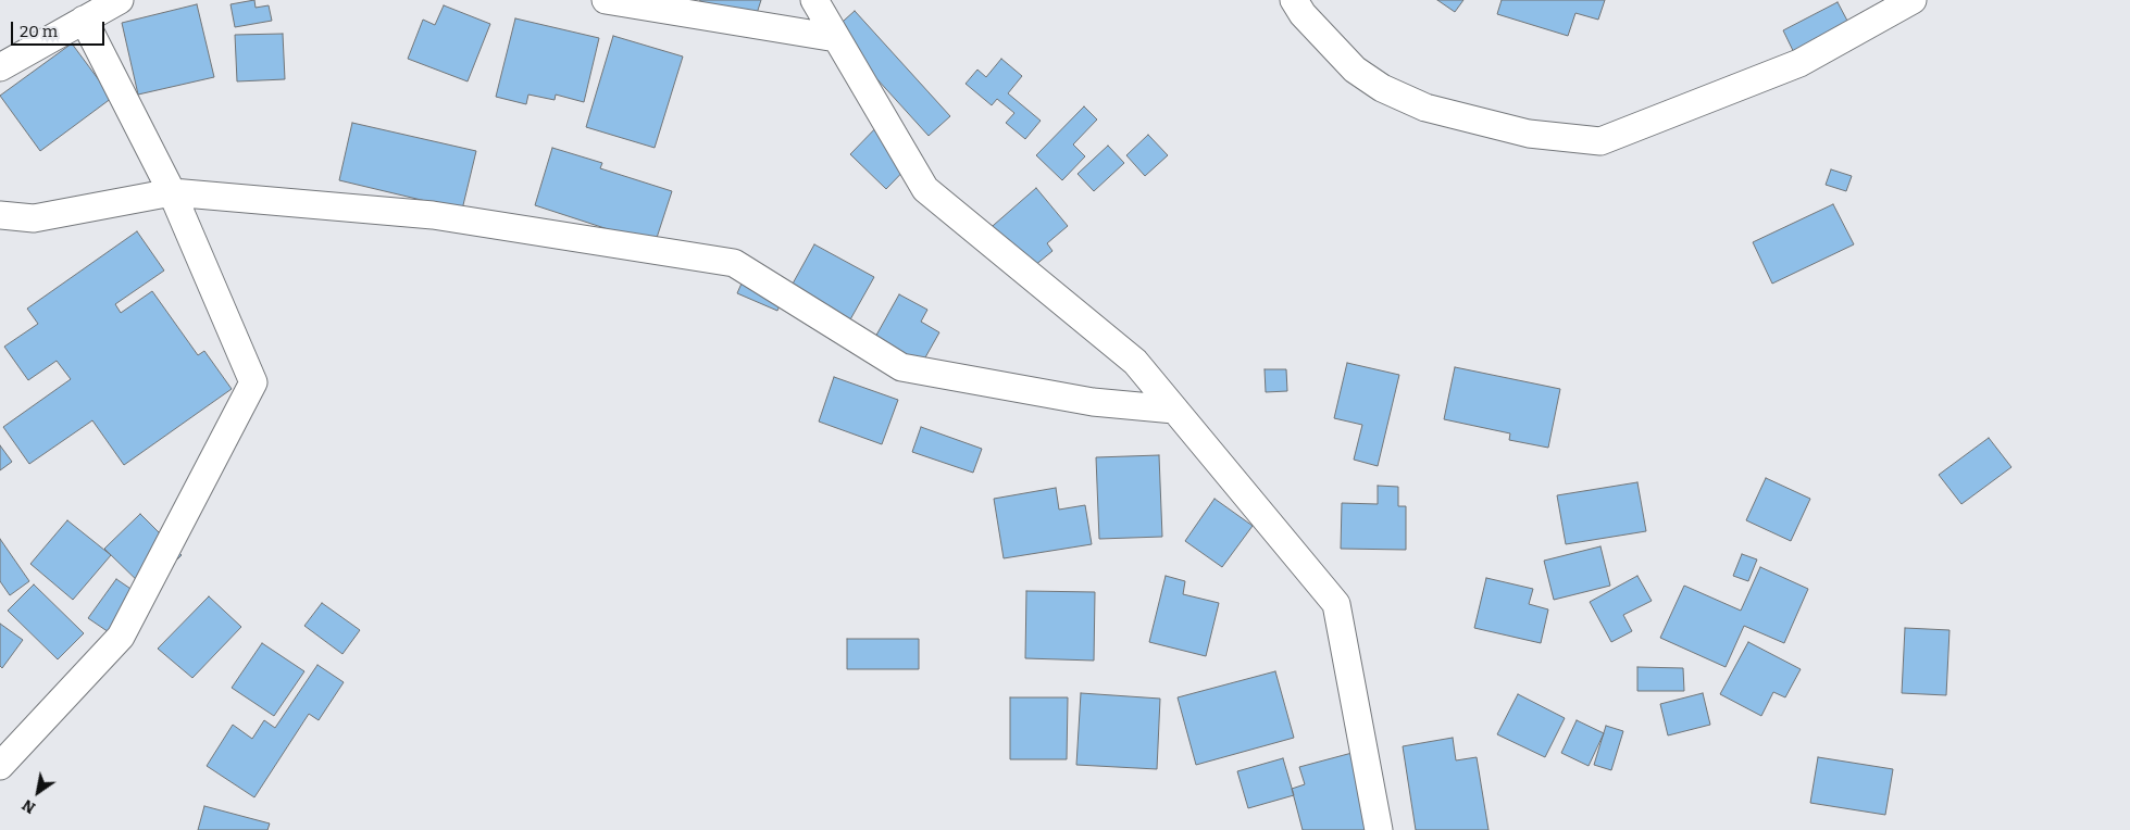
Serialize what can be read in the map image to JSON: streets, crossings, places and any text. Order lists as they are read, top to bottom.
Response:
{
  "scale_bar": "20 m",
  "north": "bottom left"
}
